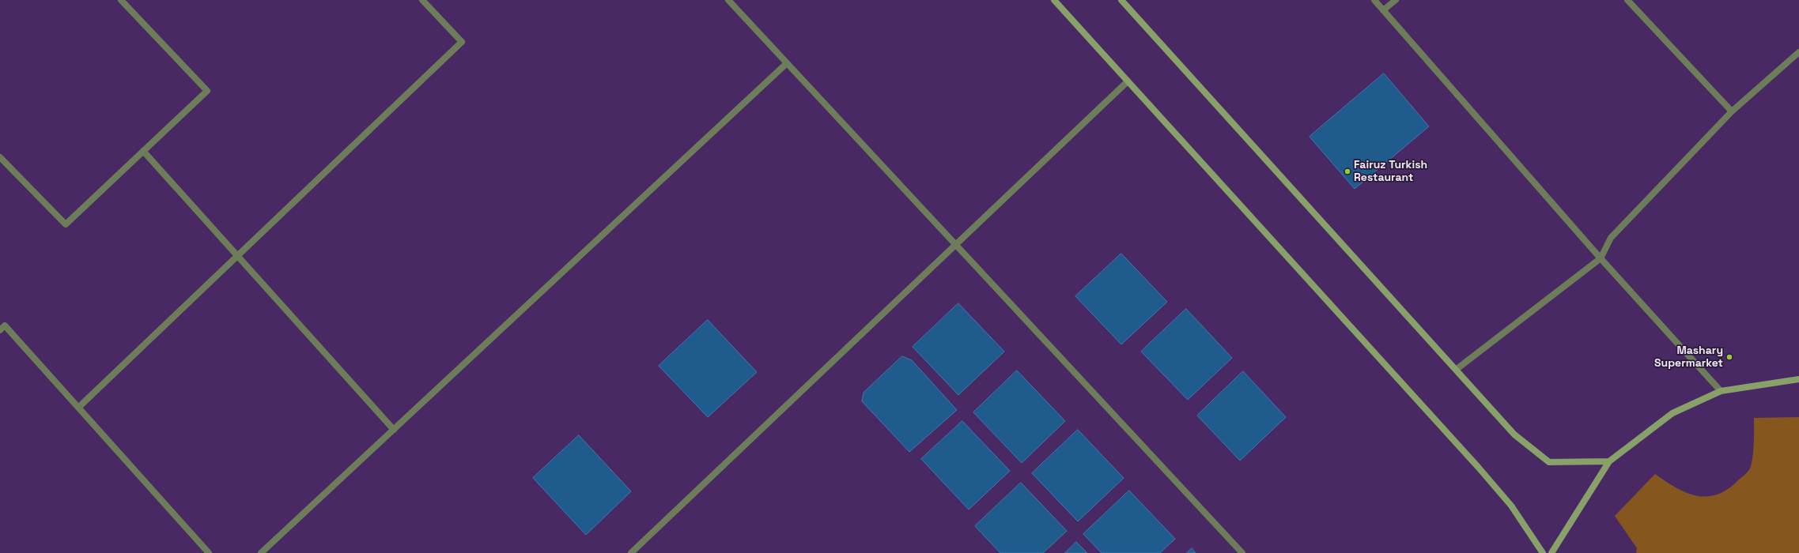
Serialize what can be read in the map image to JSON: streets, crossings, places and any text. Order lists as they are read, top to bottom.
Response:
{
  "places": ["Fairuz Turkish Restaurant", "Mashary Supermarket"]
}
